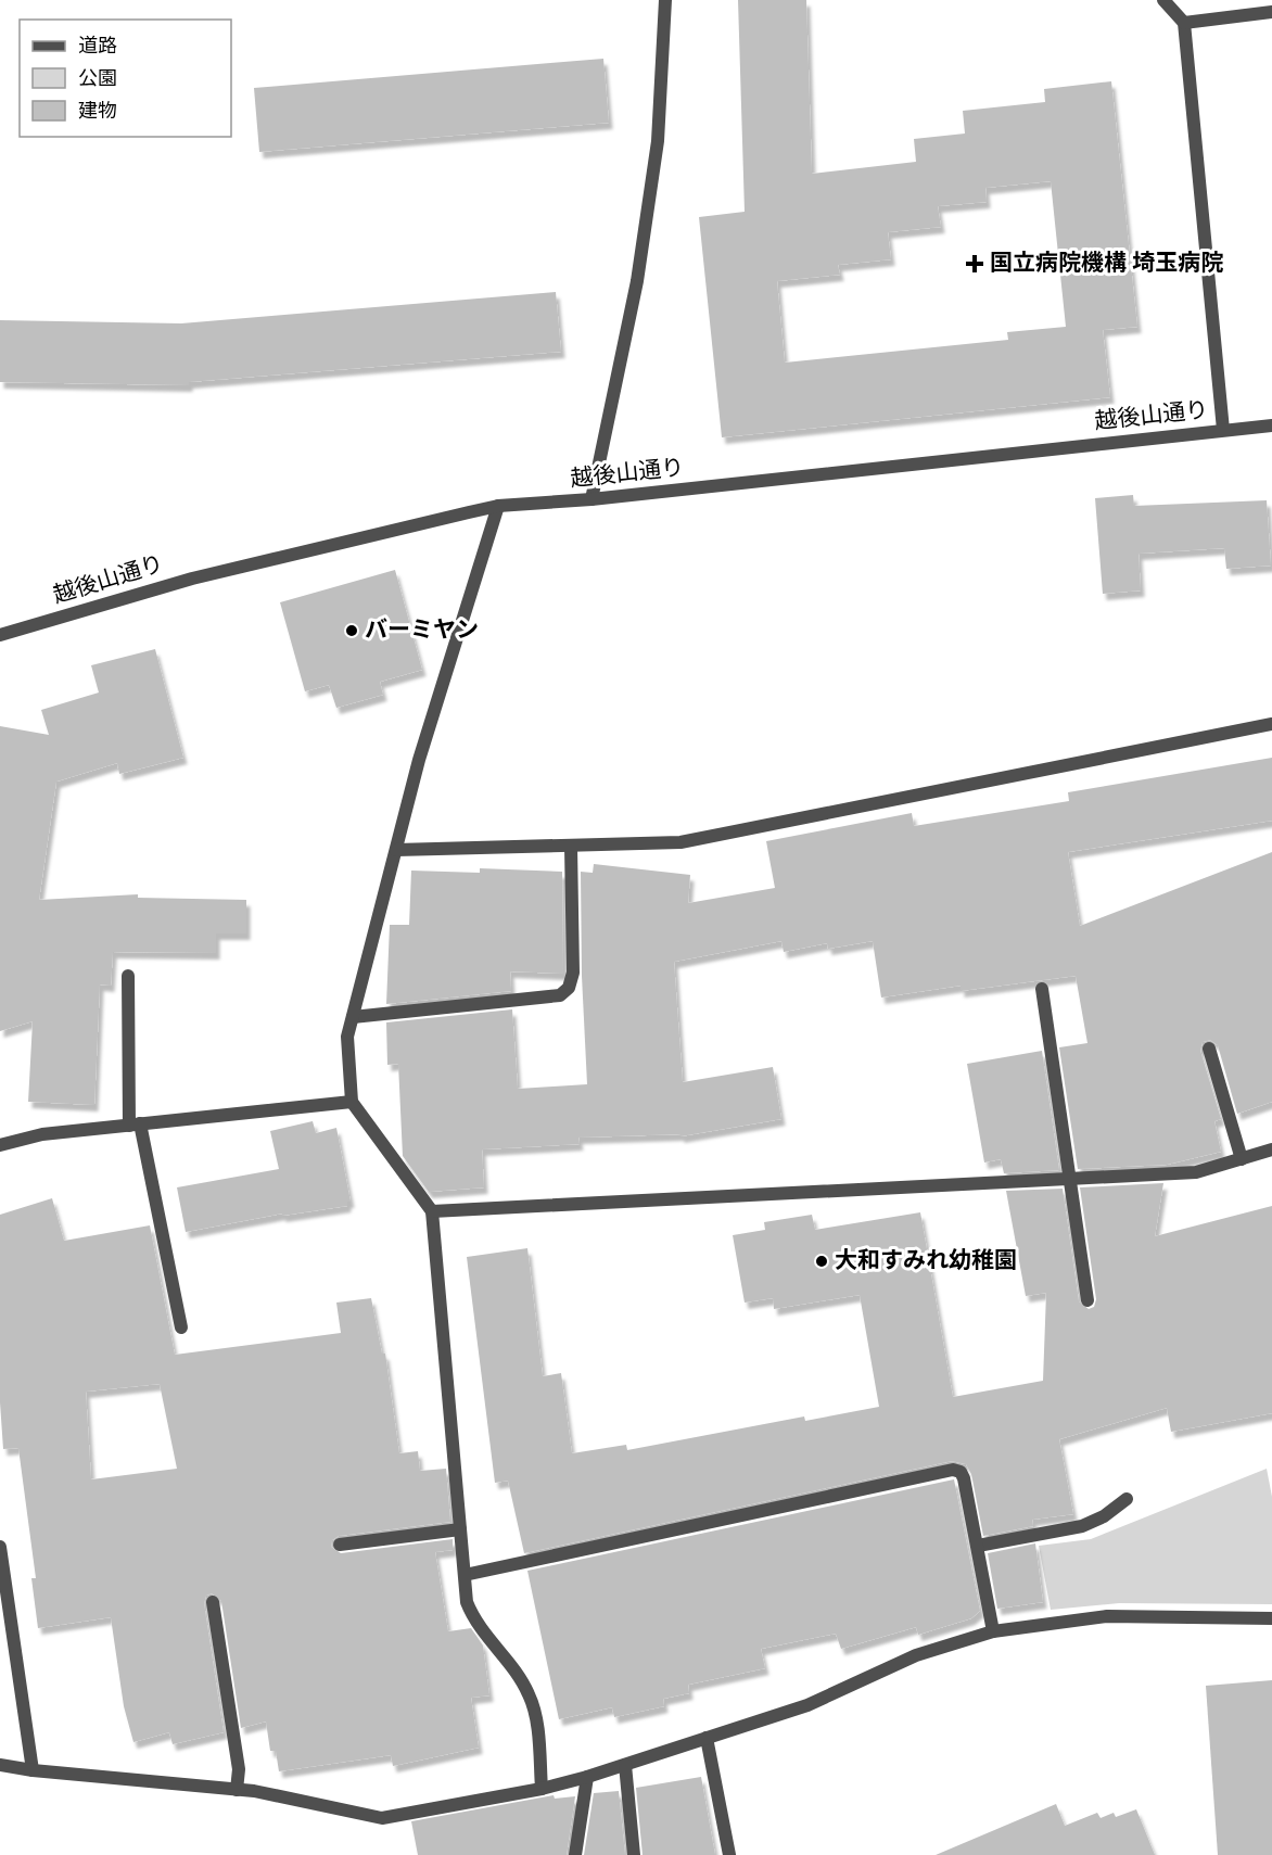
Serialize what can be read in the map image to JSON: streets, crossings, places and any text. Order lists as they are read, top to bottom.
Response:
{
  "streets": {
    "street": ["越後山通り"]
  },
  "places": {
    "health": ["国立病院機構 埼玉病院"],
    "other": ["バーミヤン", "大和すみれ幼稚園"]
  },
  "legend": ["道路", "公園", "建物"]
}
